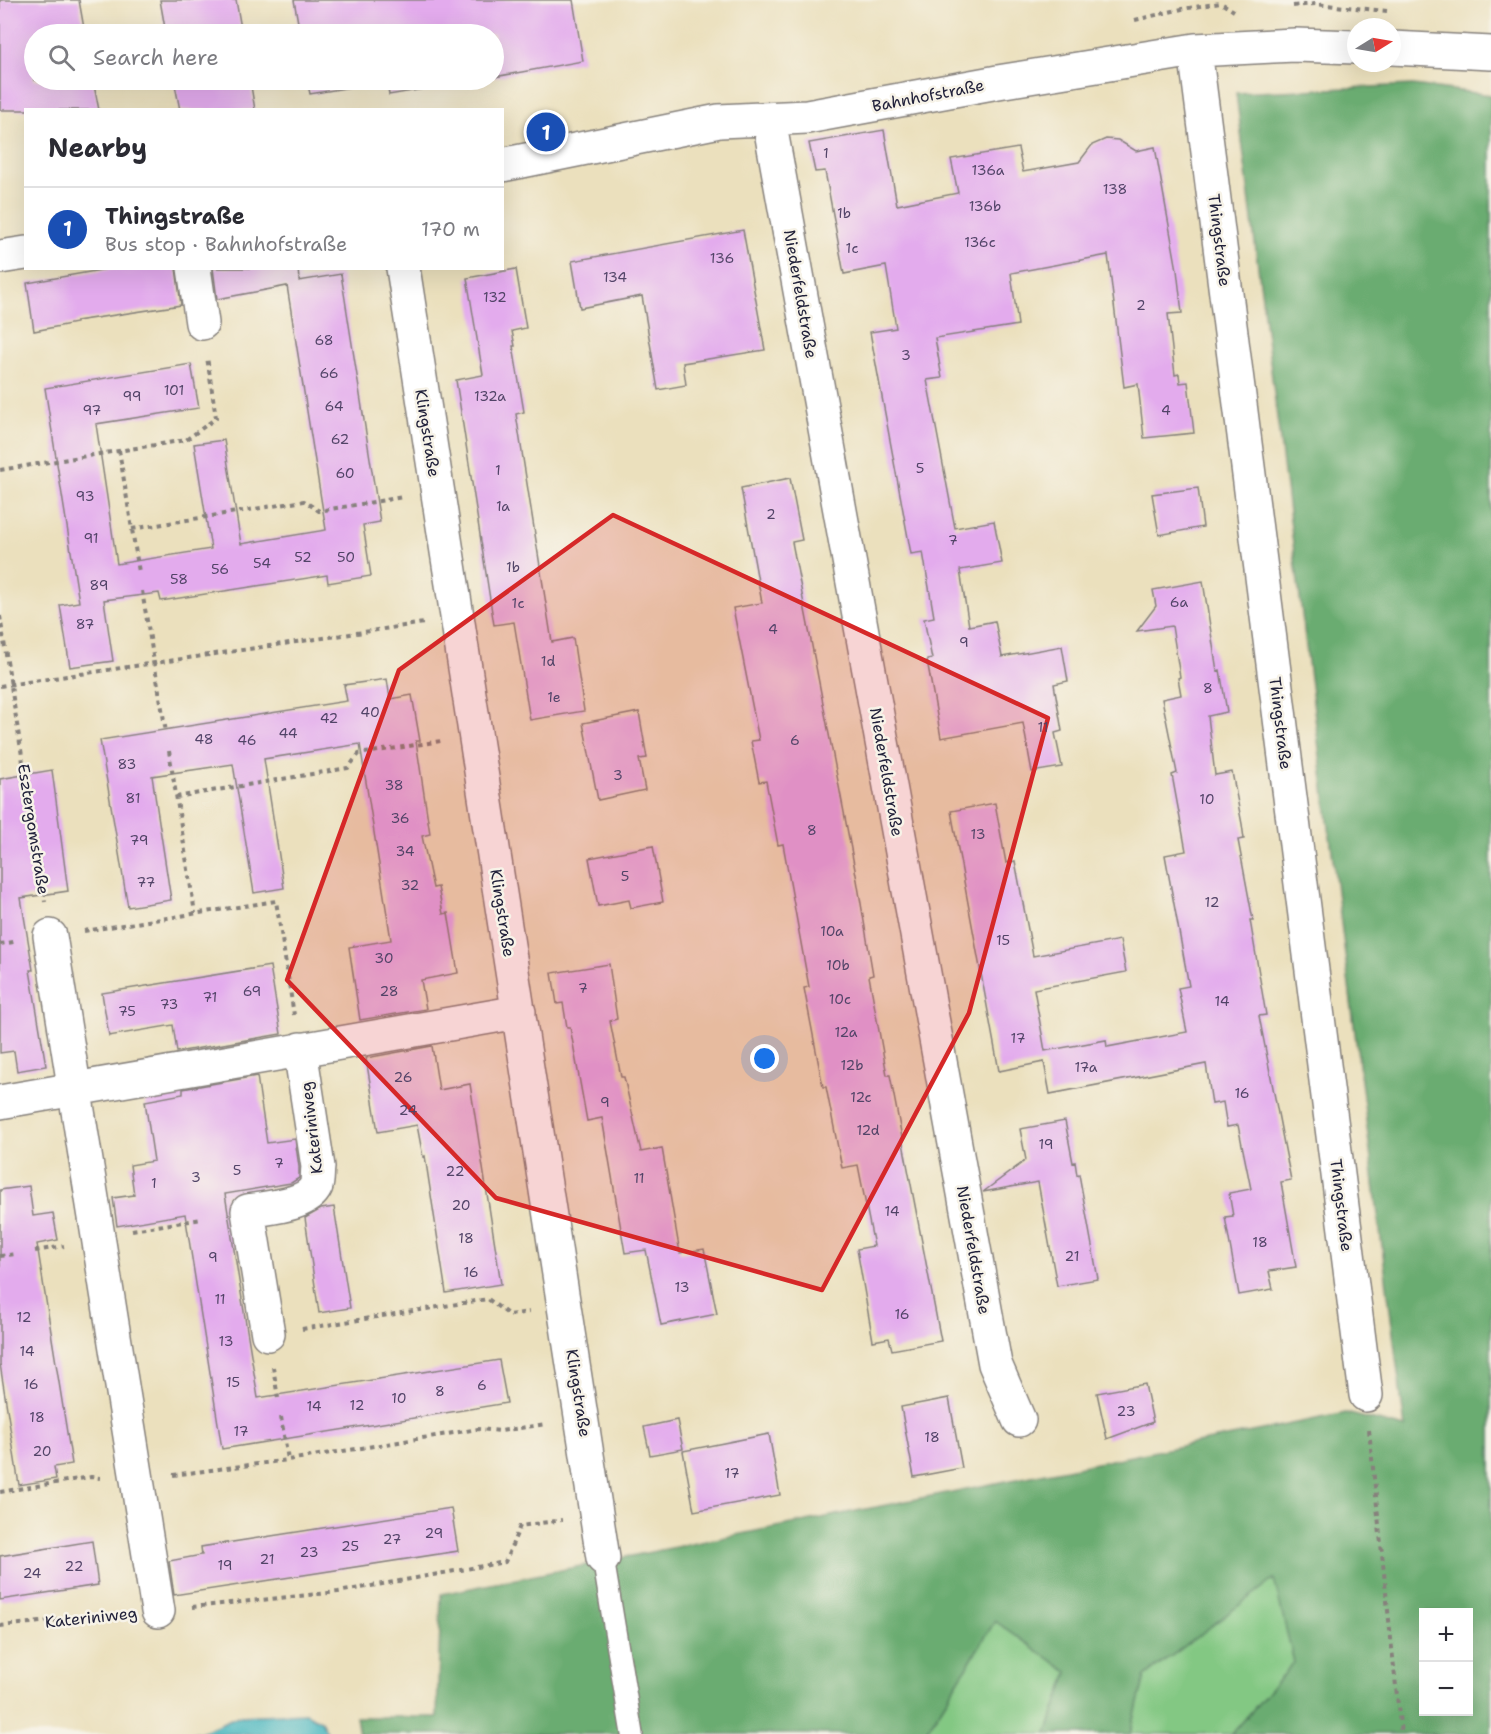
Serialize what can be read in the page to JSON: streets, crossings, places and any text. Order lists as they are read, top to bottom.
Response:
{
  "streets": {
    "street": [
      "Bahnhofstraße",
      "Thingstraße",
      "Niederfeldstraße",
      "Klingstraße",
      "Kateriniweg"
    ],
    "path": ["Esztergomstraße"]
  },
  "crossings": [
    ["Bahnhofstraße", "Thingstraße"],
    ["Bahnhofstraße", "Niederfeldstraße"]
  ],
  "house_numbers": [
    "1",
    "136a",
    "138",
    "136b",
    "1b",
    "136c",
    "1c",
    "136",
    "134",
    "132",
    "2",
    "68",
    "3",
    "66",
    "101",
    "99",
    "132a",
    "64",
    "97",
    "4",
    "62",
    "5",
    "1",
    "60",
    "93",
    "1a",
    "2",
    "91",
    "7",
    "52",
    "50",
    "54",
    "1b",
    "56",
    "58",
    "89",
    "6a",
    "1c",
    "87",
    "4",
    "9",
    "1d",
    "8",
    "1e",
    "40",
    "42",
    "11",
    "44",
    "48",
    "46",
    "6",
    "83",
    "3",
    "38",
    "81",
    "10",
    "36",
    "8",
    "13",
    "79",
    "34",
    "5",
    "77",
    "32",
    "12",
    "10a",
    "15",
    "30",
    "10b",
    "7",
    "69",
    "28",
    "71",
    "10c",
    "14",
    "73",
    "75",
    "12a",
    "17",
    "12b",
    "17a",
    "26",
    "16",
    "12c",
    "9",
    "24",
    "12d",
    "19",
    "7",
    "5",
    "22",
    "3",
    "11",
    "1",
    "20",
    "14",
    "18",
    "18",
    "21",
    "9",
    "16",
    "13",
    "11",
    "16",
    "12",
    "13",
    "14",
    "15",
    "16",
    "6",
    "8",
    "10",
    "12",
    "14",
    "23",
    "18",
    "17",
    "18",
    "20",
    "17",
    "29",
    "27",
    "25",
    "23",
    "21",
    "19",
    "22",
    "24"
  ],
  "north": "right",
  "page": {
    "search": "Search here",
    "heading": "Nearby",
    "pins": "1",
    "list": [
      {
        "mark": "1",
        "name": "Thingstraße",
        "note": "Bus stop · Bahnhofstraße",
        "value": "170 m"
      }
    ],
    "map_buttons": ["+", "−"]
  }
}
